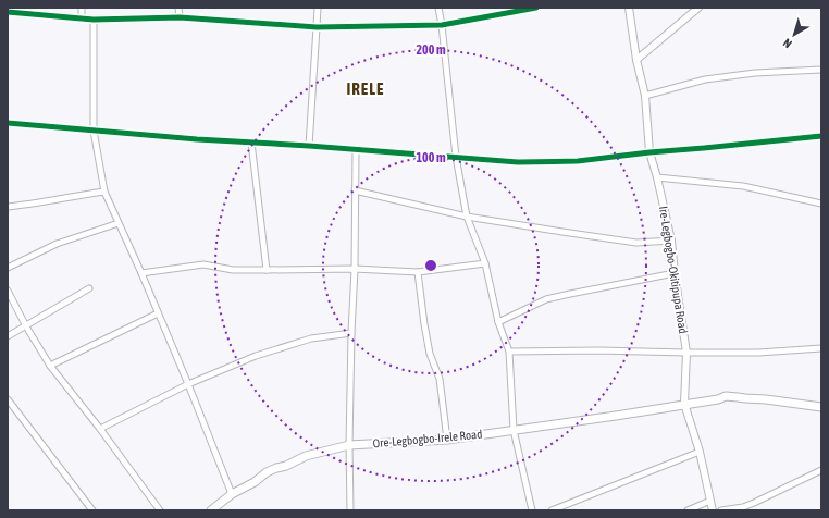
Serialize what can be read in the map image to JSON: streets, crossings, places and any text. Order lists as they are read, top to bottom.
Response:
{
  "streets": {
    "main road": ["Ore-Legbogbo-Irele Road"],
    "street": ["Ire-Legbogbo-Okitipupa Road"]
  },
  "crossings": [
    ["Ire-Legbogbo-Okitipupa Road", "Ore-Legbogbo-Irele Road"]
  ],
  "districts": ["IRELE"],
  "north": "bottom left",
  "rings": ["200 m", "100 m"]
}
